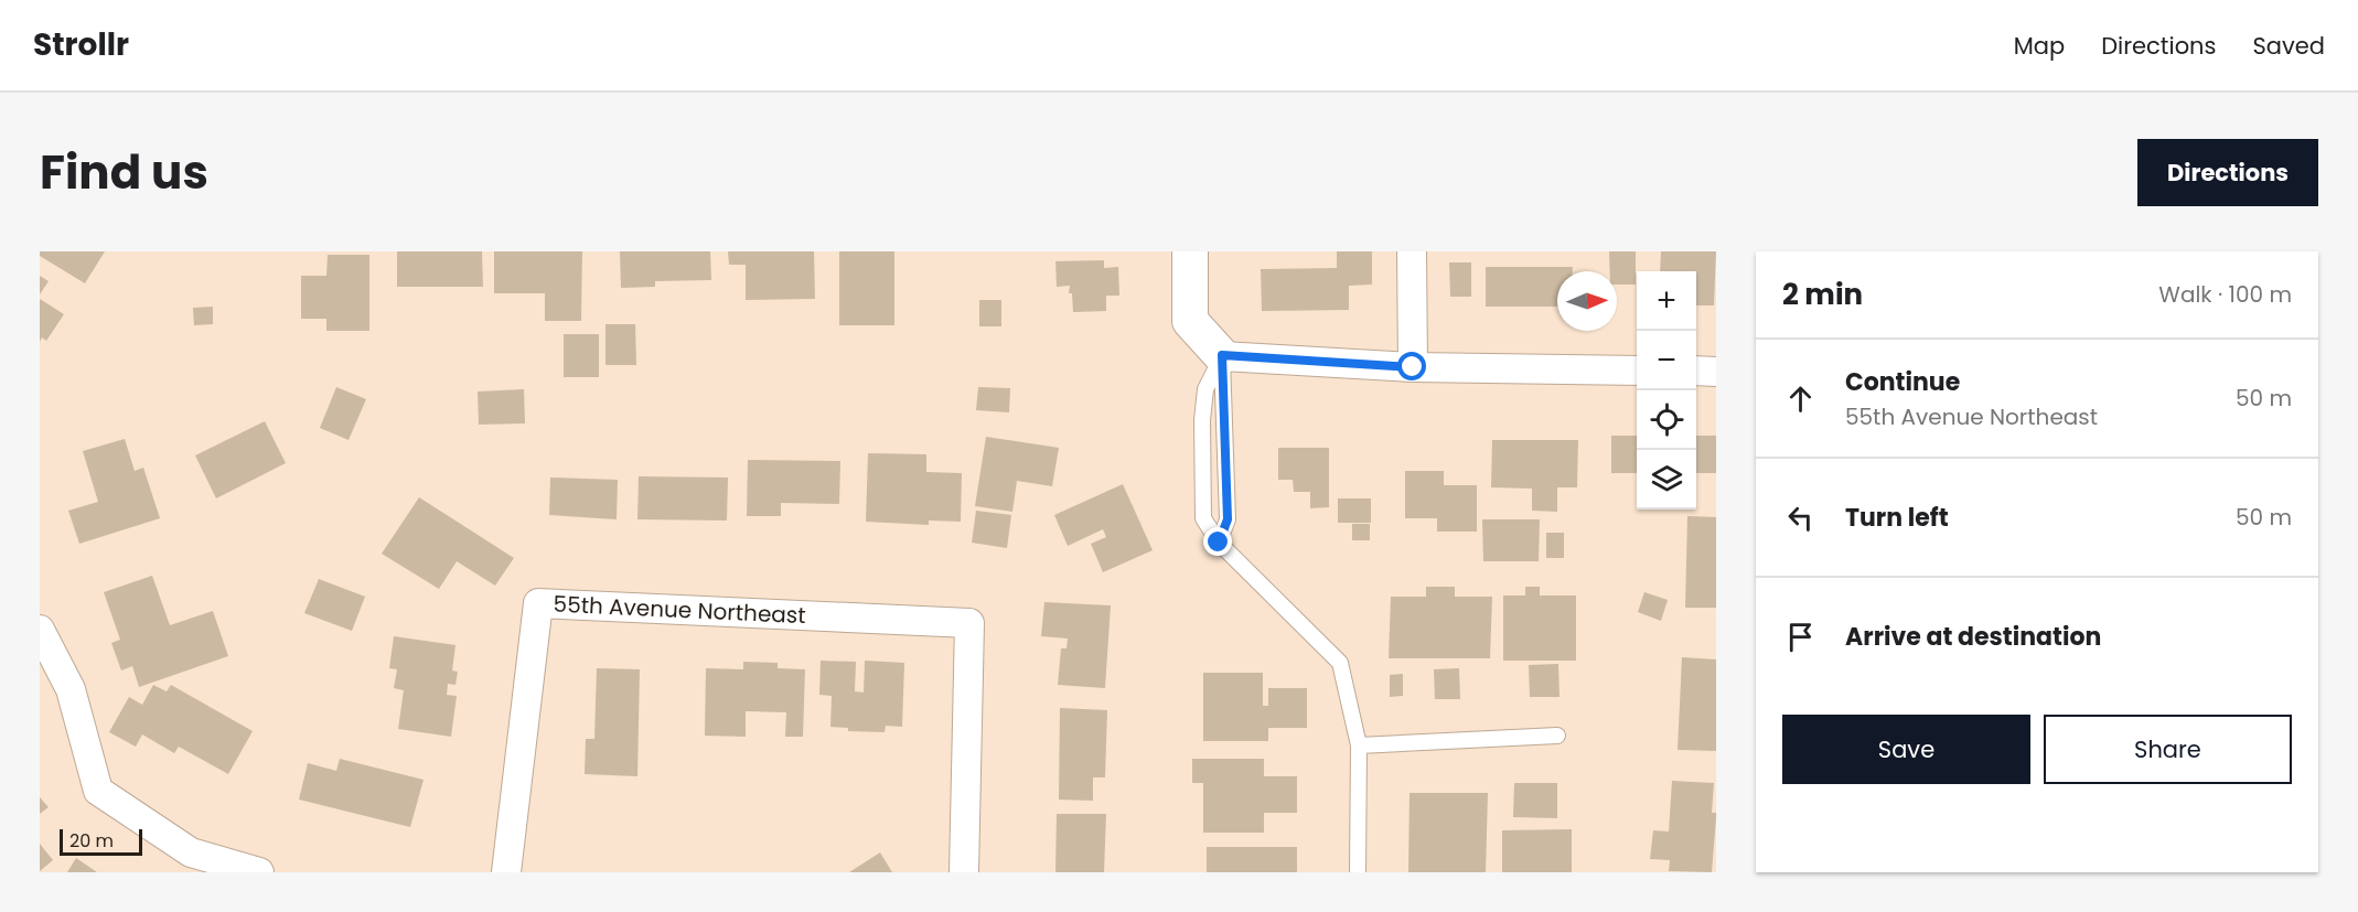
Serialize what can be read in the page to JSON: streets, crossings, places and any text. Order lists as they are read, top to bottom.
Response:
{
  "streets": {
    "street": ["55th Avenue Northeast"]
  },
  "scale_bar": "20 m",
  "north": "right",
  "page": {
    "header": "Strollr",
    "nav": ["Map", "Directions", "Saved"],
    "title": "Find us",
    "buttons": [
      "Directions",
      ["Save", "Share"]
    ],
    "heading": ["2 min", "Walk · 100 m"],
    "map_buttons": ["+", "−"],
    "list": [
      ["Continue", "55th Avenue Northeast", "50 m"],
      ["Turn left", "50 m"],
      "Arrive at destination"
    ],
    "scale": "20 m"
  }
}
